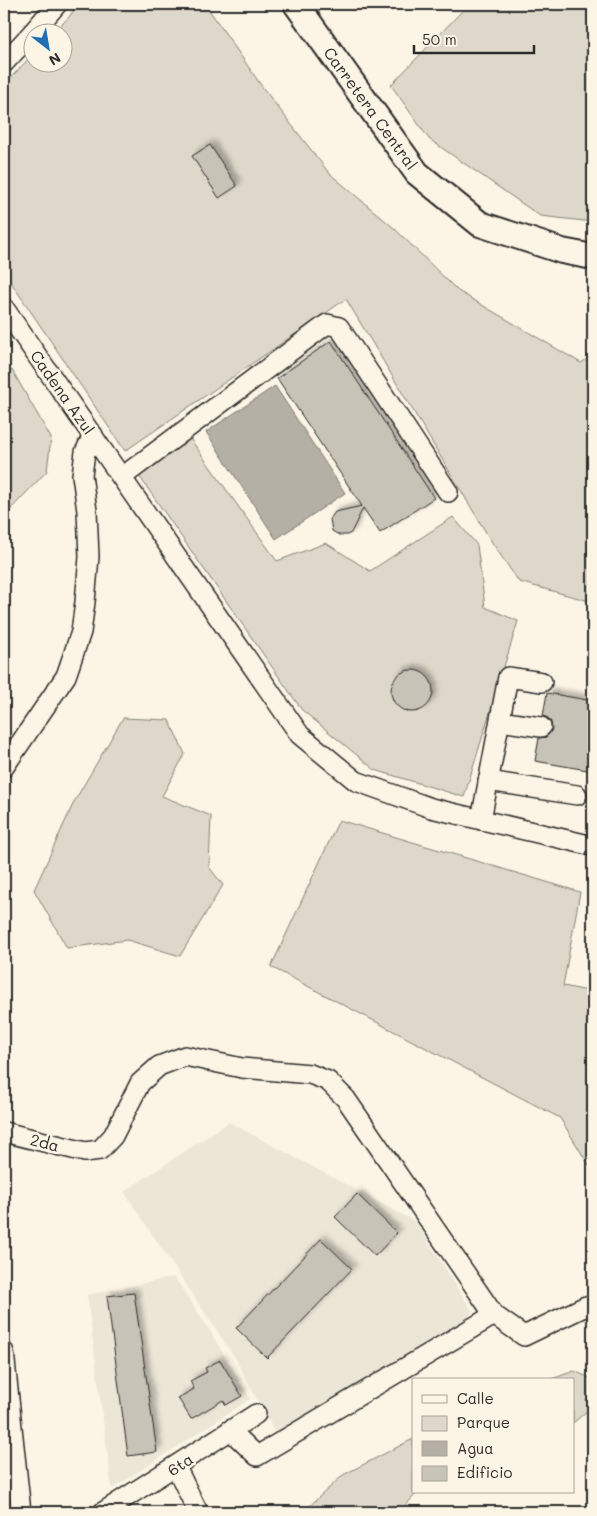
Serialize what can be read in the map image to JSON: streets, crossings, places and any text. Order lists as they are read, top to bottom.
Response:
{
  "streets": {
    "main road": ["Carretera Central"],
    "street": ["Cadena Azul", "2da", "6ta"]
  },
  "legend": [
    "Calle",
    "Parque",
    "Agua",
    "Edificio"
  ],
  "scale_bar": "50 m",
  "north": "bottom right"
}
